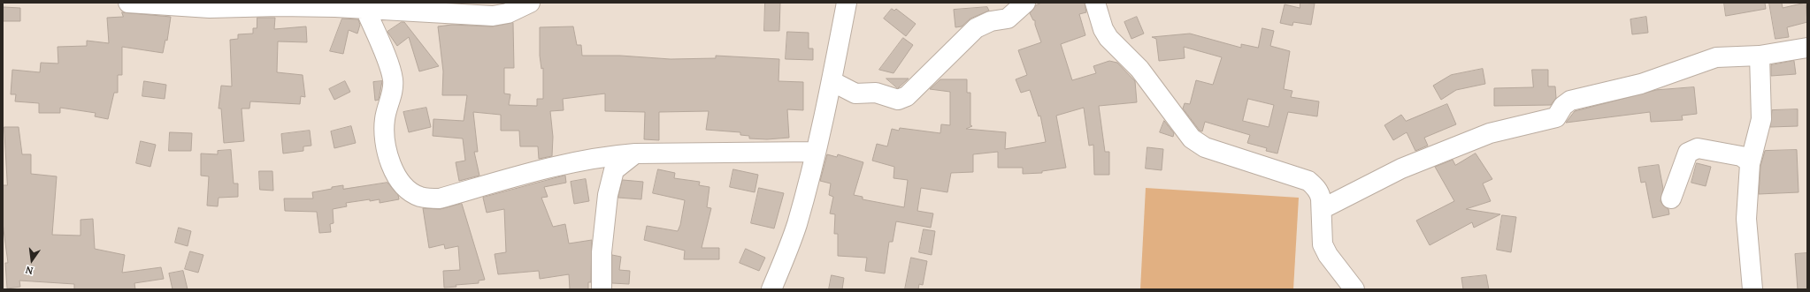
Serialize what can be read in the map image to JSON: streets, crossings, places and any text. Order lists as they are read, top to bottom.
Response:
{
  "north": "bottom"
}
